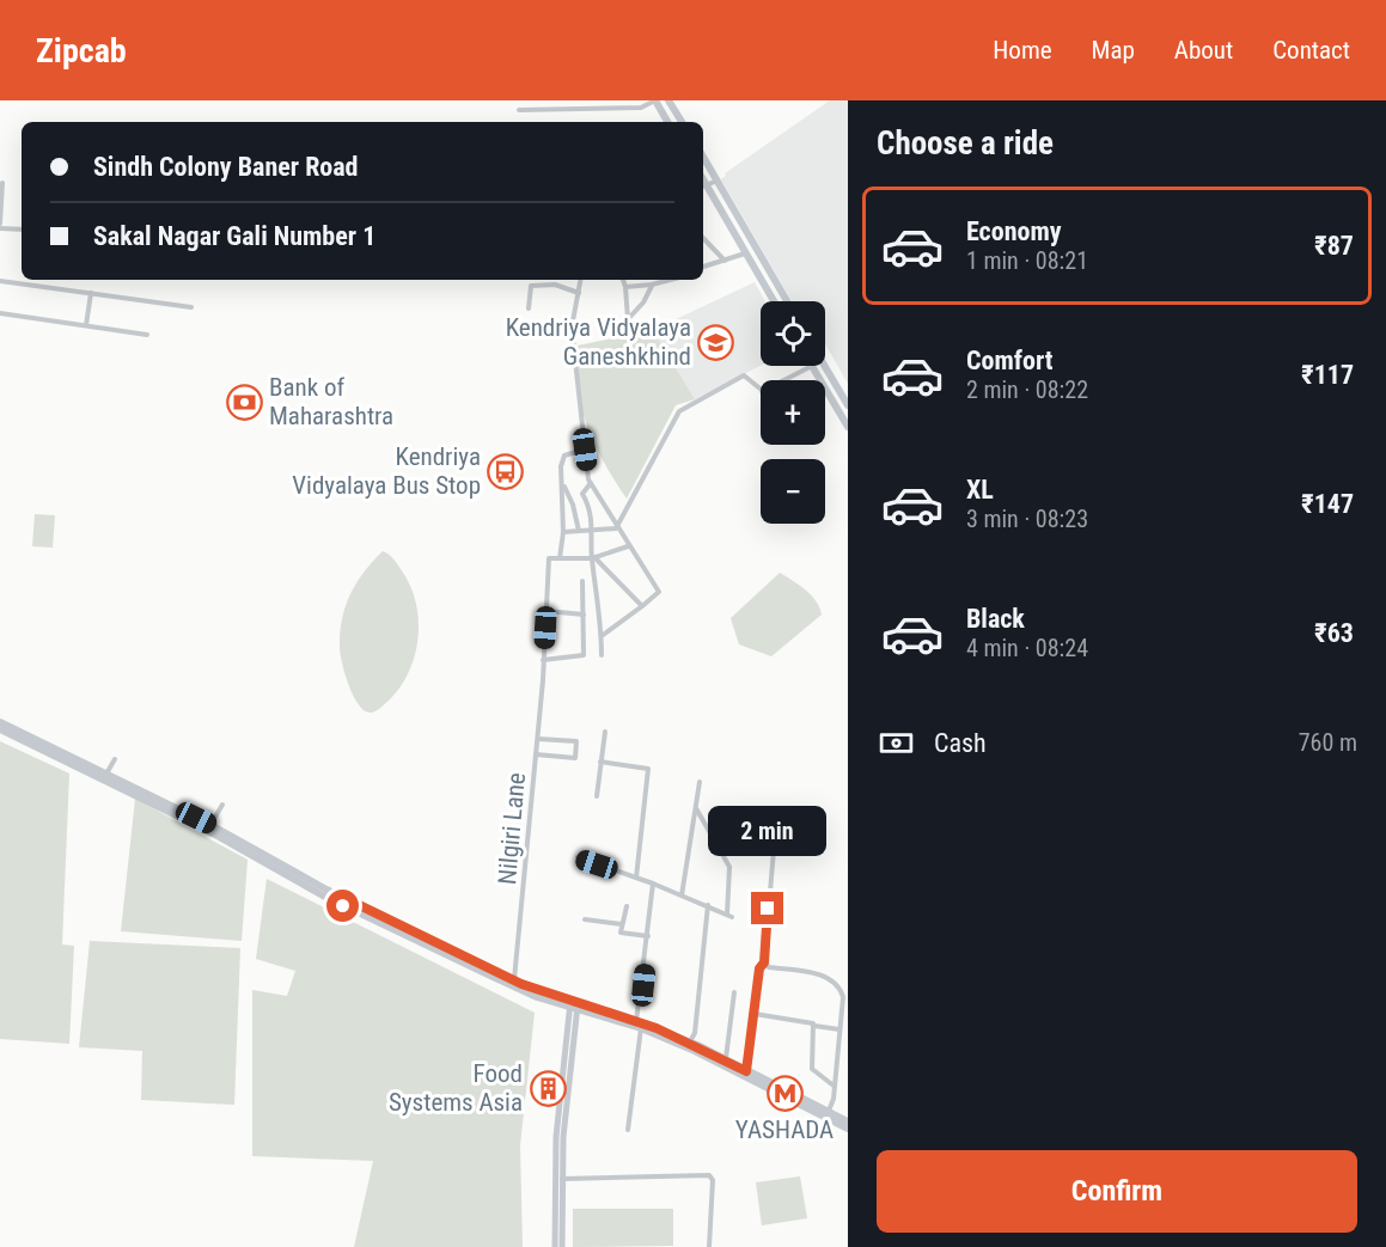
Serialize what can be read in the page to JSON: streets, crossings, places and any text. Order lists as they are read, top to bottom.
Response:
{
  "streets": {
    "street": ["Nilgiri Lane"]
  },
  "places": {
    "school or university": ["Kendriya Vidyalaya Ganeshkhind"],
    "bank": ["Bank of Maharashtra"],
    "bus stop": ["Kendriya Vidyalaya Bus Stop"],
    "building": ["Food Systems Asia"],
    "metro station": ["YASHADA"]
  },
  "page": {
    "header": "Zipcab",
    "nav": [
      "Home",
      "Map",
      "About",
      "Contact"
    ],
    "heading": "Choose a ride",
    "banner": ["Sindh Colony Baner Road", "Sakal Nagar Gali Number 1"],
    "list": [
      {
        "name": "Economy",
        "note": "1 min · 08:21",
        "value": "₹87"
      },
      {
        "name": "Comfort",
        "note": "2 min · 08:22",
        "value": "₹117"
      },
      {
        "name": "XL",
        "note": "3 min · 08:23",
        "value": "₹147"
      },
      {
        "name": "Black",
        "note": "4 min · 08:24",
        "value": "₹63"
      }
    ],
    "map_buttons": ["+", "−"],
    "pay": ["Cash", "760 m"],
    "bubble": "2 min",
    "buttons": "Confirm"
  }
}
